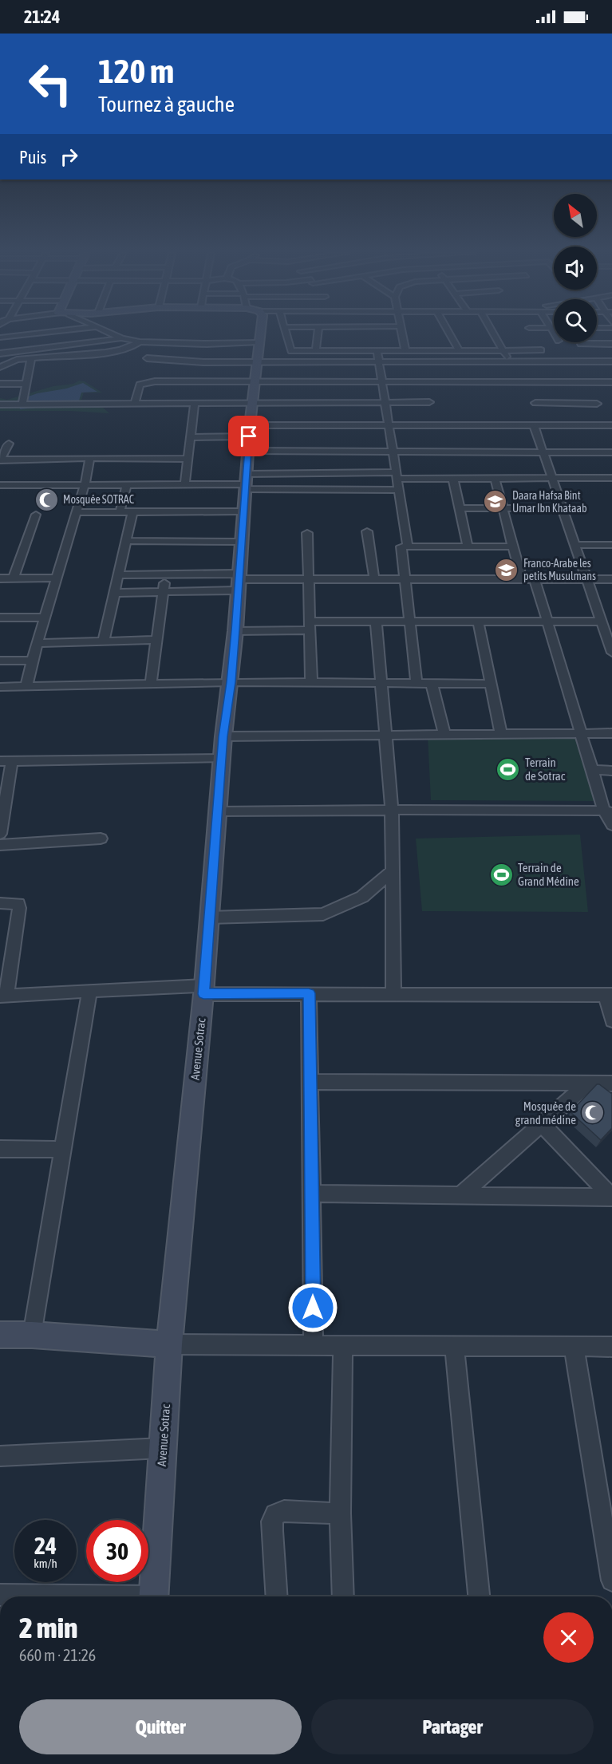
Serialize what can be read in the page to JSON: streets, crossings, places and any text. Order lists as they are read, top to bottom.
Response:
{
  "streets": {
    "street": ["Avenue Sotrac"]
  },
  "places": {
    "mosque": ["Mosquée SOTRAC", "Mosquée de grand médine"],
    "school or university": ["Daara Hafsa Bint Umar Ibn Khataab", "Franco-Arabe les petits Musulmans"],
    "sports": ["Terrain de Sotrac", "Terrain de Grand Médine"]
  },
  "north": "top left",
  "page": {
    "status": "21:24",
    "turn": ["120 m", "Tournez à gauche"],
    "then": "Puis",
    "speed": "24 km/h",
    "limit": "30",
    "heading": ["2 min", "660 m · 21:26"],
    "buttons": ["Quitter", "Partager"]
  }
}
